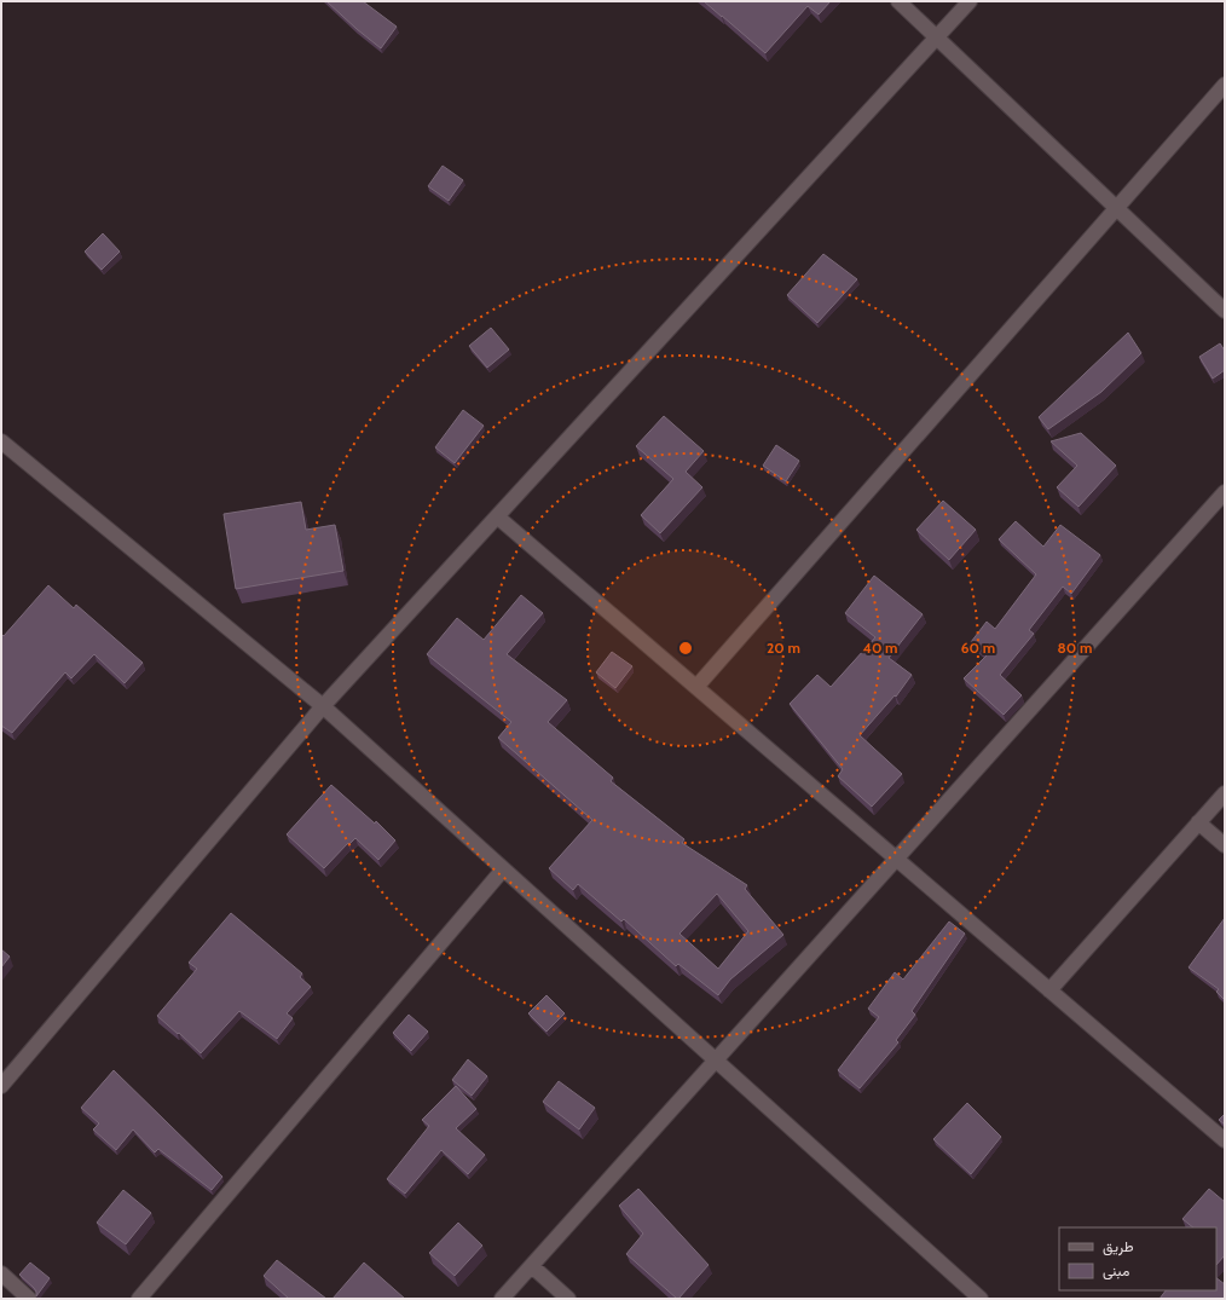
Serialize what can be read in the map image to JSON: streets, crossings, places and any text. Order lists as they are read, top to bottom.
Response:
{
  "legend": ["طريق", "مبنى"],
  "rings": [
    "20 m",
    "40 m",
    "60 m",
    "80 m"
  ]
}
